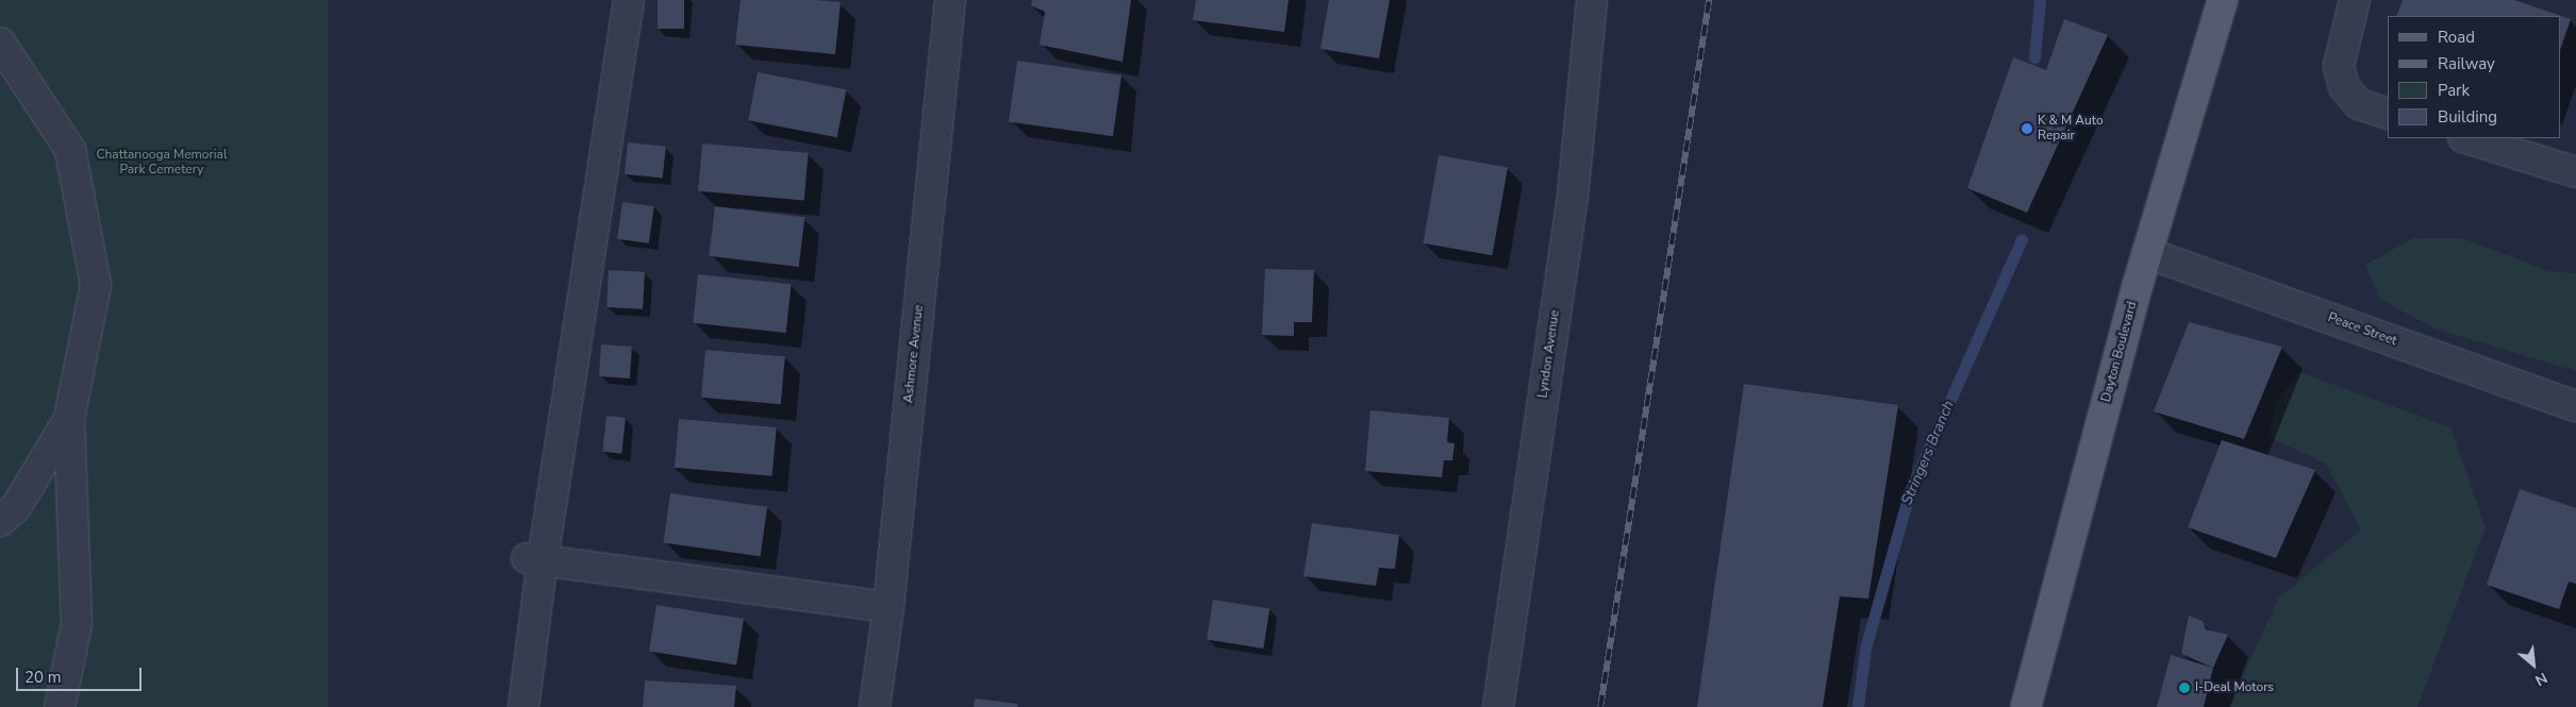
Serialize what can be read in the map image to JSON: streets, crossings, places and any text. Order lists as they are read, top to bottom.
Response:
{
  "streets": {
    "main road": ["Dayton Boulevard"],
    "street": ["Peace Street", "Ashmore Avenue", "Lyndon Avenue"]
  },
  "crossings": [
    ["Peace Street", "Dayton Boulevard"]
  ],
  "water": ["Stringers Branch"],
  "parks": ["Chattanooga Memorial Park Cemetery"],
  "places": ["K & M Auto Repair", "I-Deal Motors"],
  "legend": [
    "Road",
    "Railway",
    "Park",
    "Building"
  ],
  "scale_bar": "20 m",
  "north": "bottom right"
}
